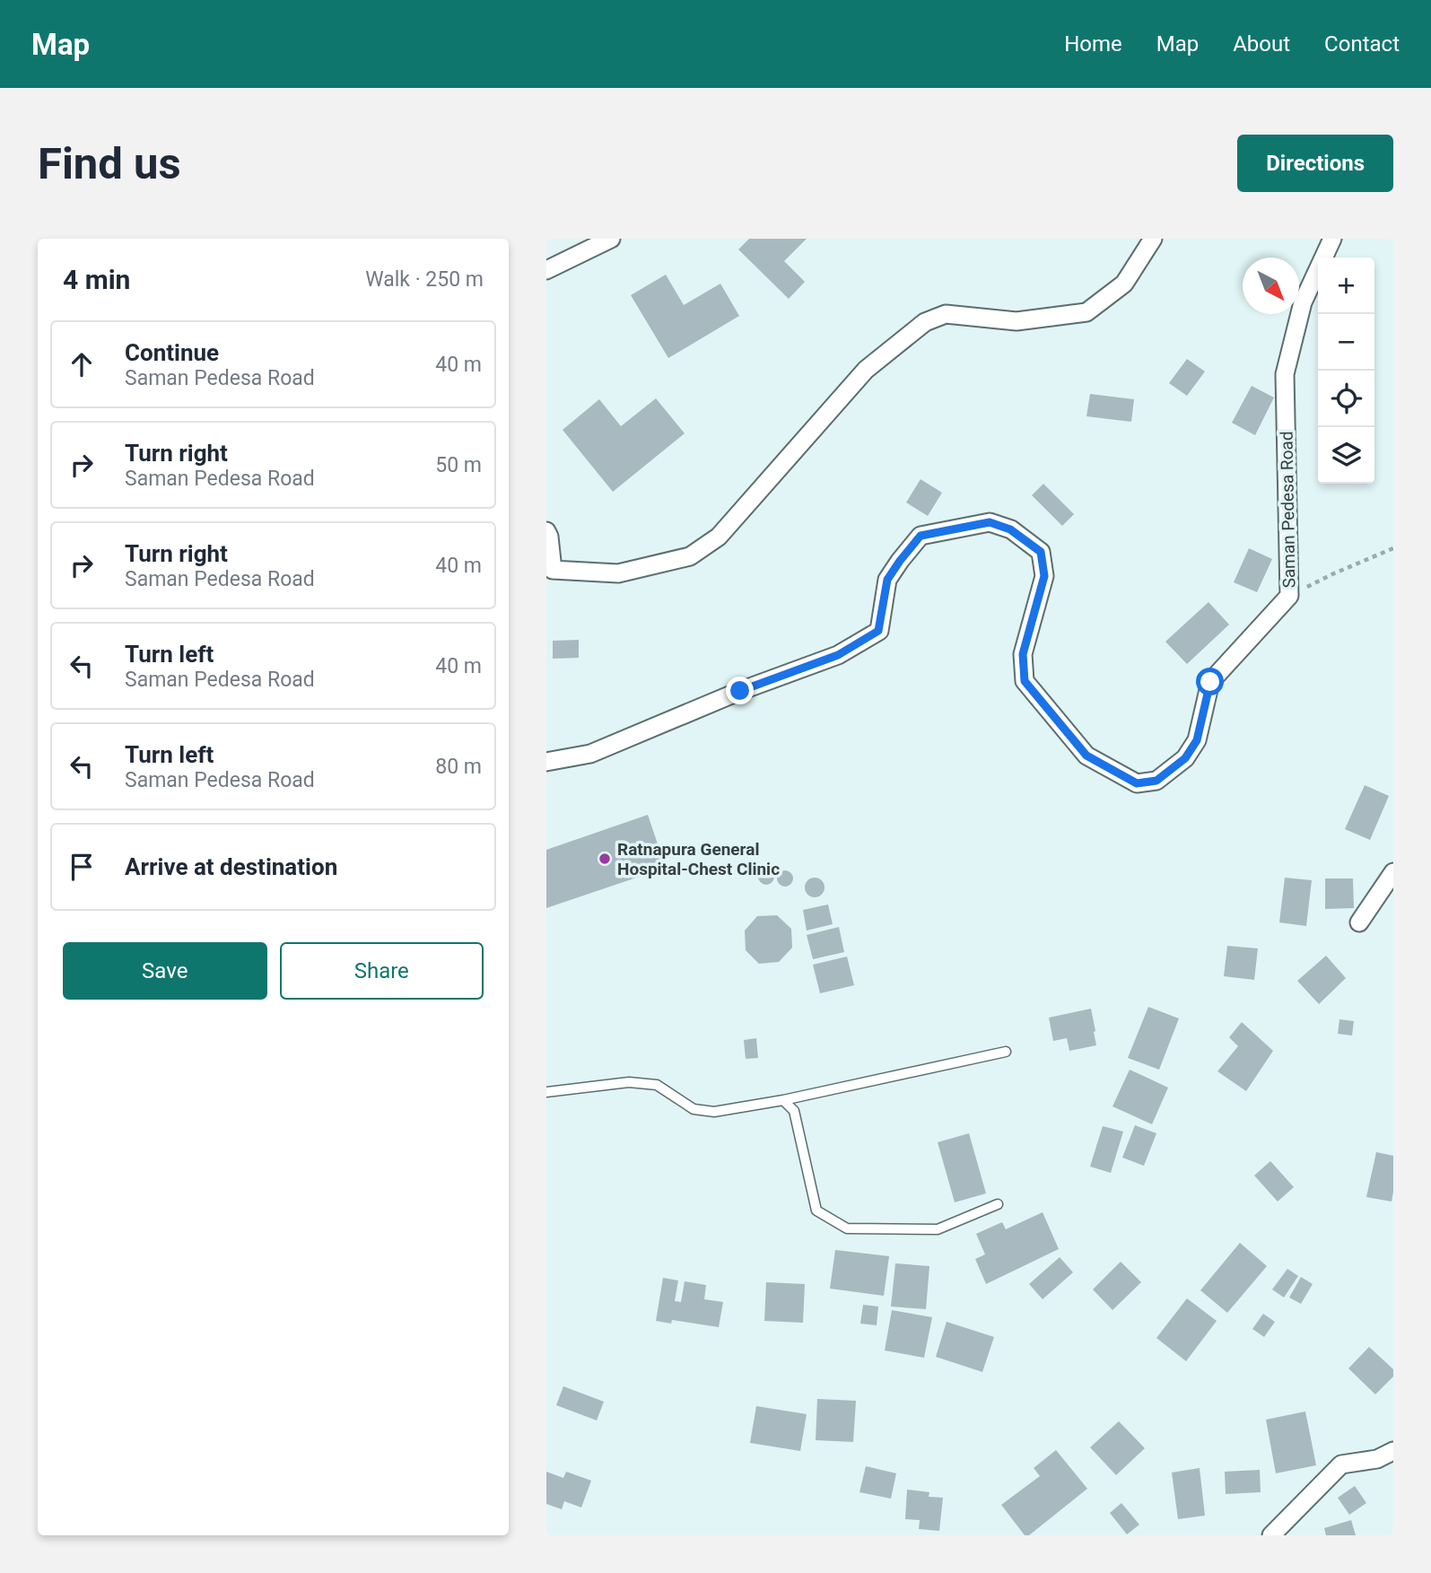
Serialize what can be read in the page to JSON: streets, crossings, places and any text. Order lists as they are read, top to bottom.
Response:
{
  "streets": {
    "street": ["Saman Pedesa Road"]
  },
  "places": ["Ratnapura General Hospital-Chest Clinic"],
  "north": "bottom right",
  "page": {
    "header": "Map",
    "nav": [
      "Home",
      "Map",
      "About",
      "Contact"
    ],
    "buttons": [
      "Directions",
      ["Save", "Share"]
    ],
    "title": "Find us",
    "heading": ["4 min", "Walk · 250 m"],
    "map_buttons": ["+", "−"],
    "list": [
      ["Continue", "Saman Pedesa Road", "40 m"],
      ["Turn right", "Saman Pedesa Road", "50 m"],
      ["Turn right", "Saman Pedesa Road", "40 m"],
      ["Turn left", "Saman Pedesa Road", "40 m"],
      ["Turn left", "Saman Pedesa Road", "80 m"],
      "Arrive at destination"
    ]
  }
}
